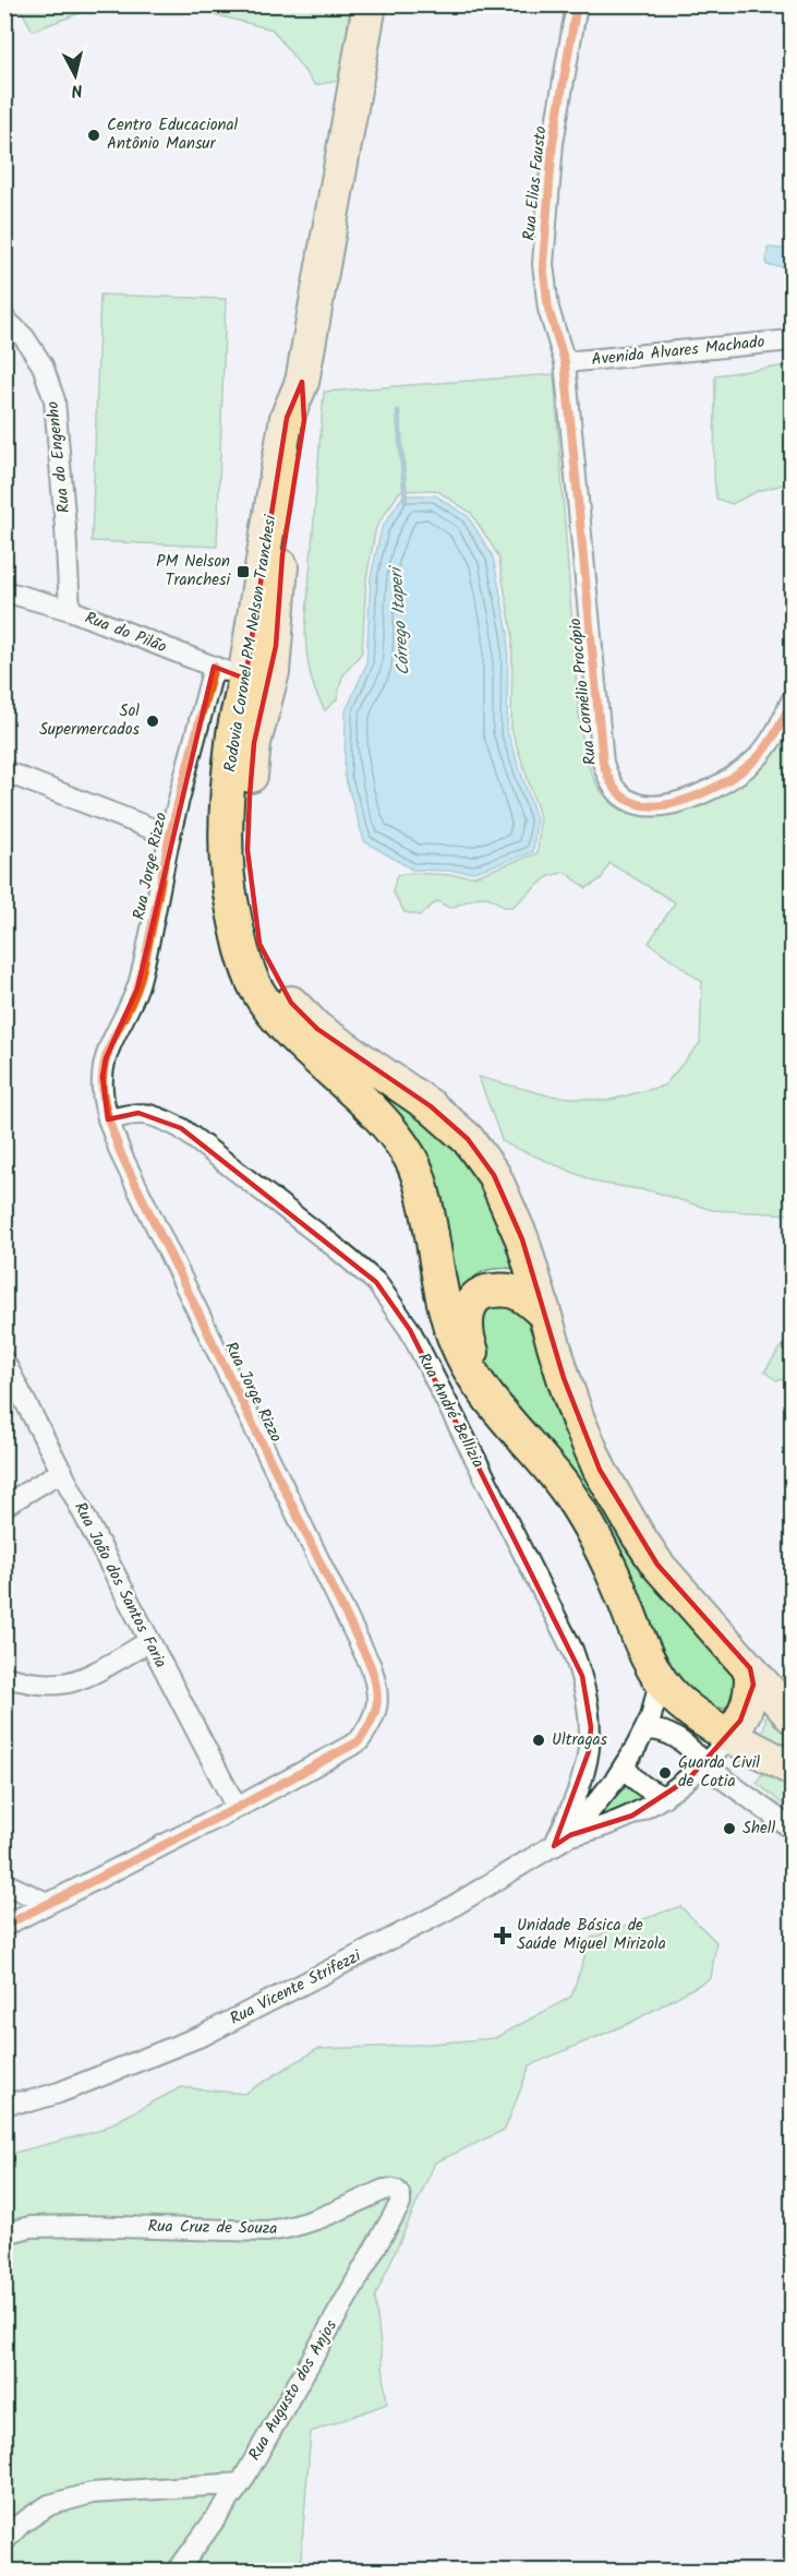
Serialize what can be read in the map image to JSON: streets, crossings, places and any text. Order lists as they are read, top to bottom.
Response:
{
  "streets": {
    "highway": ["Rodovia Coronel PM Nelson Tranchesi"],
    "street": [
      "Rua Elias Fausto",
      "Avenida Alvares Machado",
      "Rua do Engenho",
      "Rua do Pilão",
      "Rua Cornélio Procópio",
      "Rua Jorge Rizzo",
      "Rua André Bellizia",
      "Rua João dos Santos Faria",
      "Rua Vicente Strifezzi",
      "Rua Cruz de Souza",
      "Rua Augusto dos Anjos"
    ]
  },
  "crossings": [
    ["Rua Elias Fausto", "Avenida Alvares Machado"],
    ["Rua Elias Fausto", "Rua Cornélio Procópio"],
    ["Avenida Alvares Machado", "Rua Cornélio Procópio"],
    ["Rua do Engenho", "Rua do Pilão"],
    ["Rua do Pilão", "Rodovia Coronel PM Nelson Tranchesi"],
    ["Rua do Pilão", "Rua Jorge Rizzo"],
    ["Rodovia Coronel PM Nelson Tranchesi", "Rua Vicente Strifezzi"],
    ["Rua Jorge Rizzo", "Rua André Bellizia"],
    ["Rua Jorge Rizzo", "Rua João dos Santos Faria"],
    ["Rua André Bellizia", "Rua Vicente Strifezzi"],
    ["Rua Cruz de Souza", "Rua Augusto dos Anjos"]
  ],
  "water": ["Córrego Itaperi"],
  "places": {
    "other": [
      "Centro Educacional Antônio Mansur",
      "Sol Supermercados",
      "Ultragas",
      "Guarda Civil de Cotia",
      "Shell"
    ],
    "transit": ["PM Nelson Tranchesi"],
    "health": ["Unidade Básica de Saúde Miguel Mirizola"]
  },
  "north": "bottom"
}
